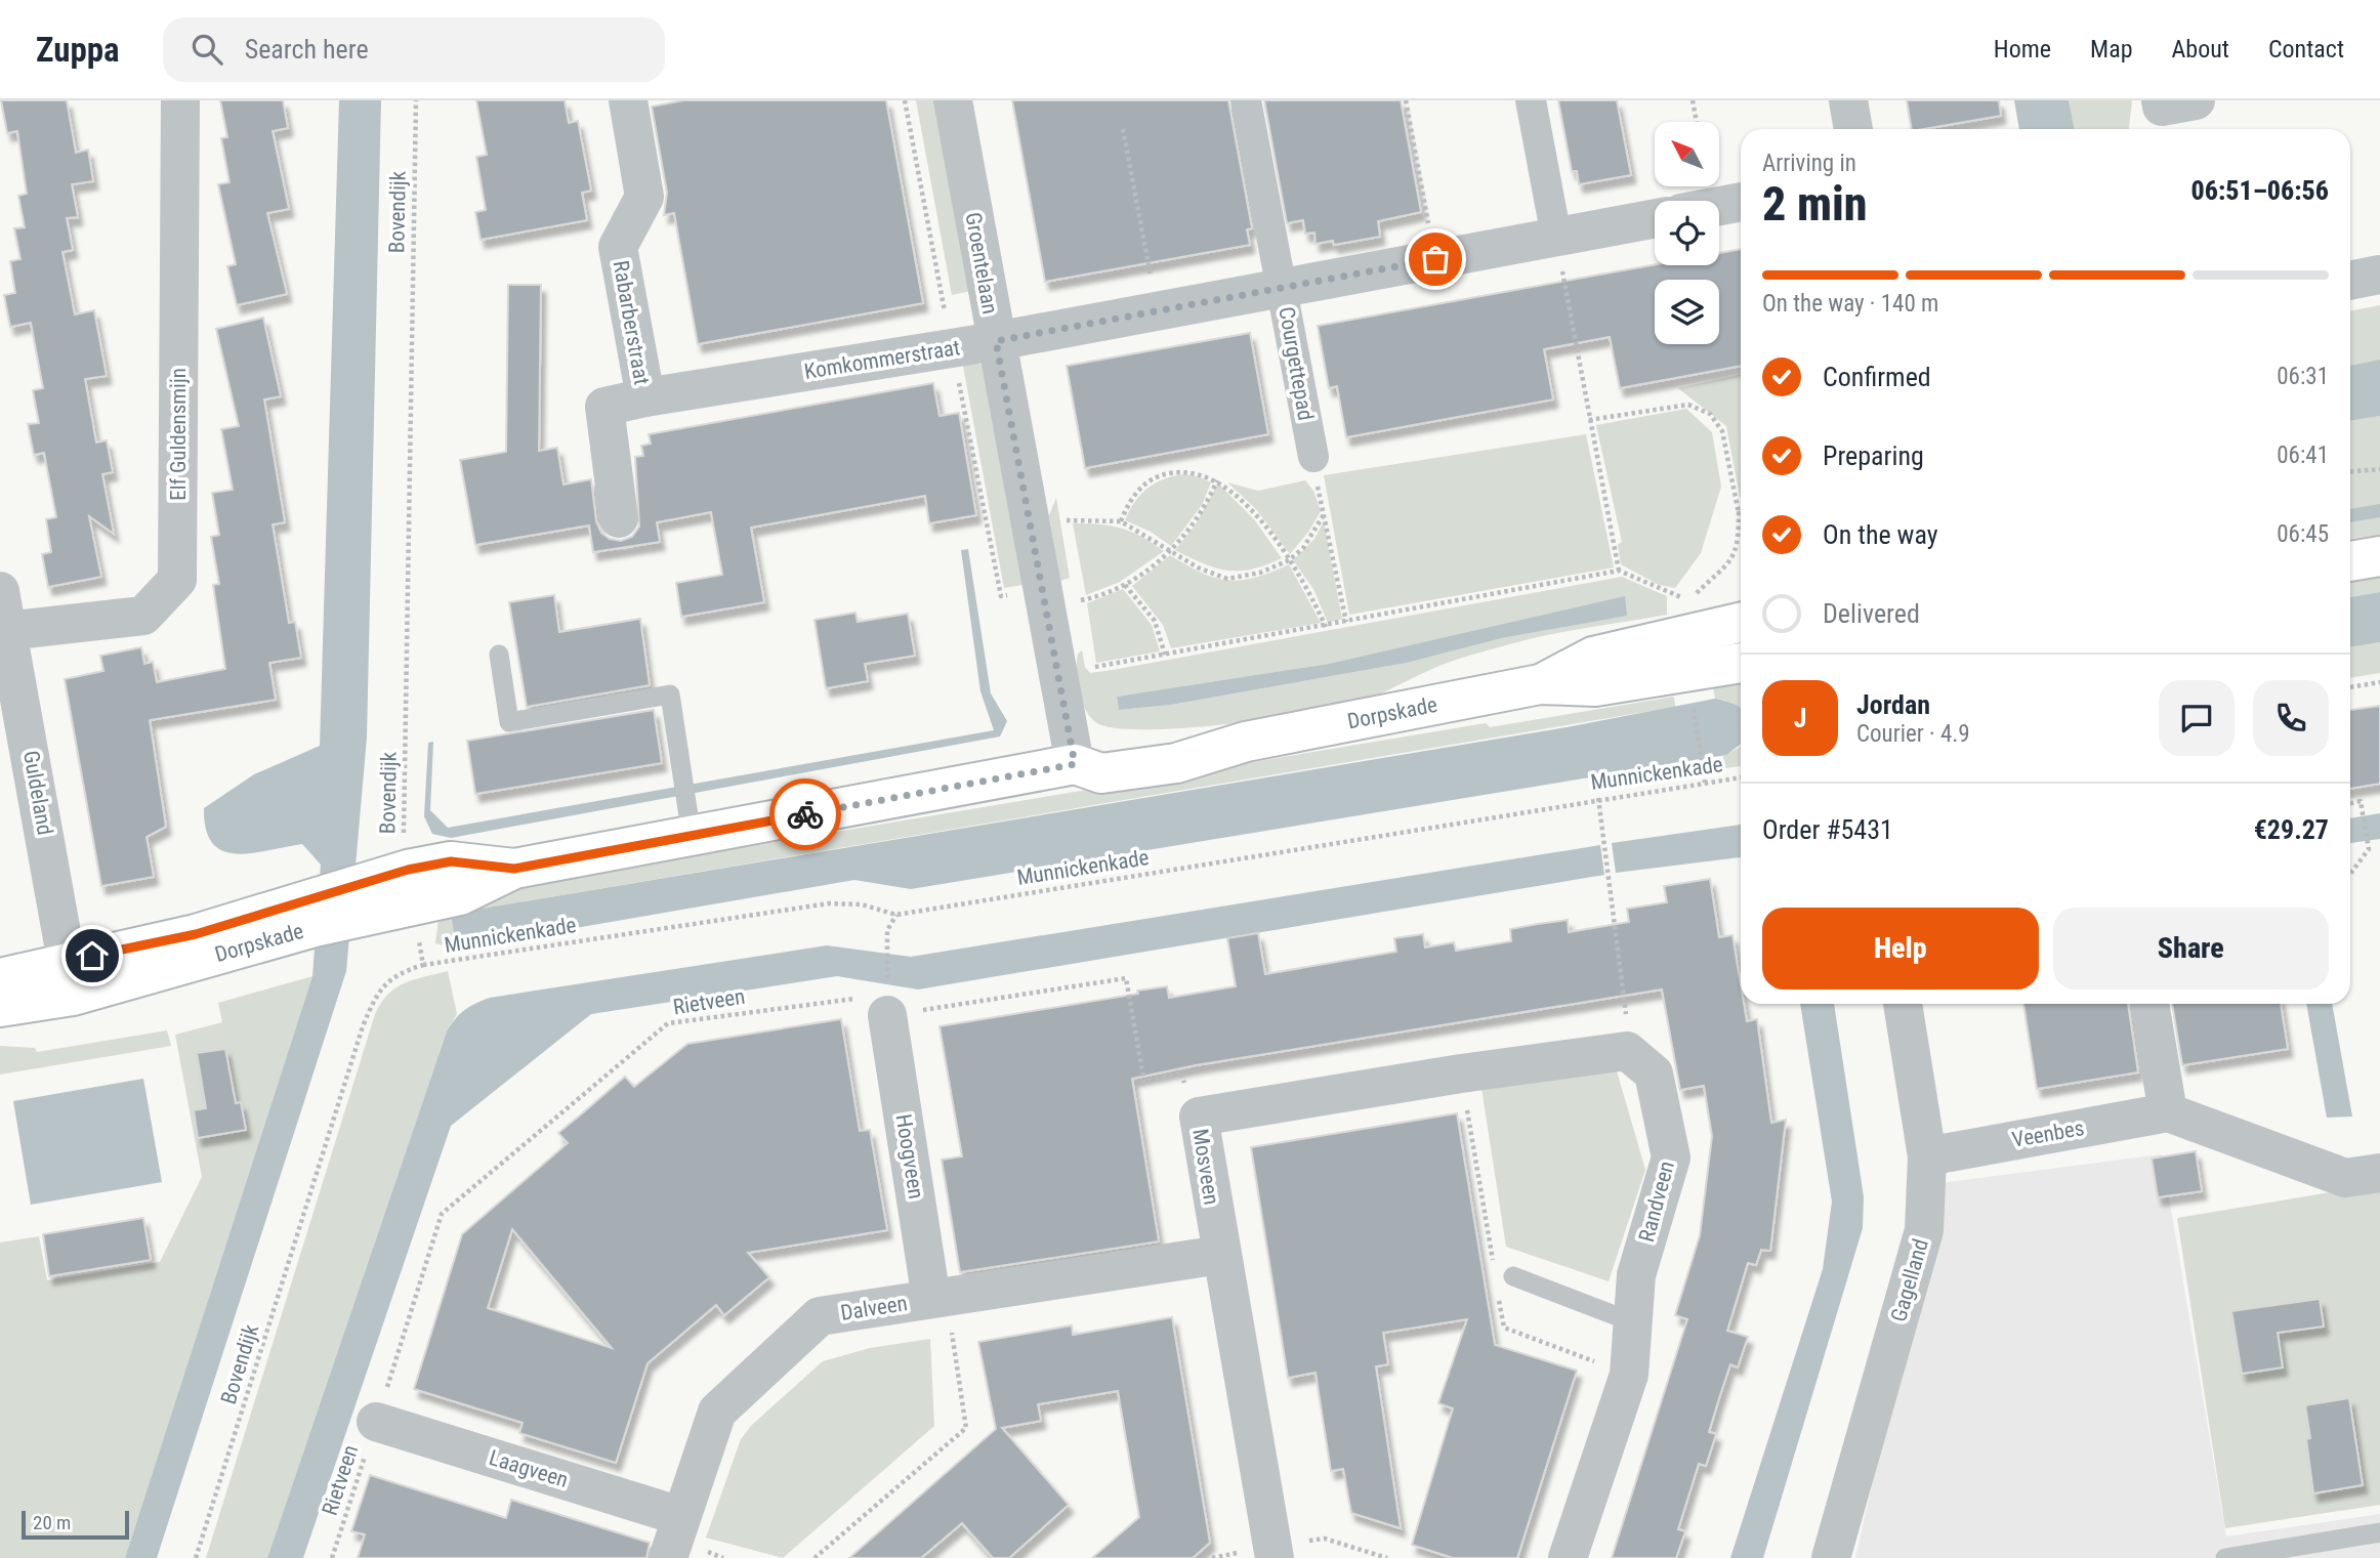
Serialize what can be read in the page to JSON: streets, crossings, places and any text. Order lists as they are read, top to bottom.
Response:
{
  "streets": {
    "main road": ["Dorpskade"],
    "street": [
      "Groentelaan",
      "Rabarberstraat",
      "Komkommerstraat",
      "Courgettepad",
      "Elf Guldensmijn",
      "Guldeland",
      "Veenbes",
      "Hoogveen",
      "Mosveen",
      "Randveen",
      "Gagelland",
      "Dalveen",
      "Laagveen"
    ],
    "path": ["Bovendijk", "Munnickenkade", "Rietveen"]
  },
  "crossings": [
    ["Bovendijk", "Dorpskade"],
    ["Bovendijk", "Munnickenkade"],
    ["Groentelaan", "Komkommerstraat"],
    ["Groentelaan", "Dorpskade"],
    ["Rabarberstraat", "Komkommerstraat"],
    ["Komkommerstraat", "Courgettepad"],
    ["Elf Guldensmijn", "Guldeland"],
    ["Dorpskade", "Guldeland"],
    ["Rietveen", "Hoogveen"],
    ["Rietveen", "Laagveen"],
    ["Veenbes", "Gagelland"],
    ["Hoogveen", "Dalveen"],
    ["Mosveen", "Randveen"],
    ["Mosveen", "Dalveen"],
    ["Dalveen", "Laagveen"]
  ],
  "scale_bar": "20 m",
  "north": "top left",
  "page": {
    "header": "Zuppa",
    "search": "Search here",
    "nav": [
      "Home",
      "Map",
      "About",
      "Contact"
    ],
    "heading": ["2 min", "Arriving in", "06:51–06:56"],
    "panel": [
      "Jordan",
      "Courier · 4.9",
      "Order #5431",
      "€29.27"
    ],
    "bar": "On the way · 140 m",
    "list": [
      ["Confirmed", "06:31"],
      ["Preparing", "06:41"],
      ["On the way", "06:45"],
      "Delivered"
    ],
    "round": "J",
    "buttons": ["Help", "Share"],
    "scale": "20 m"
  }
}
